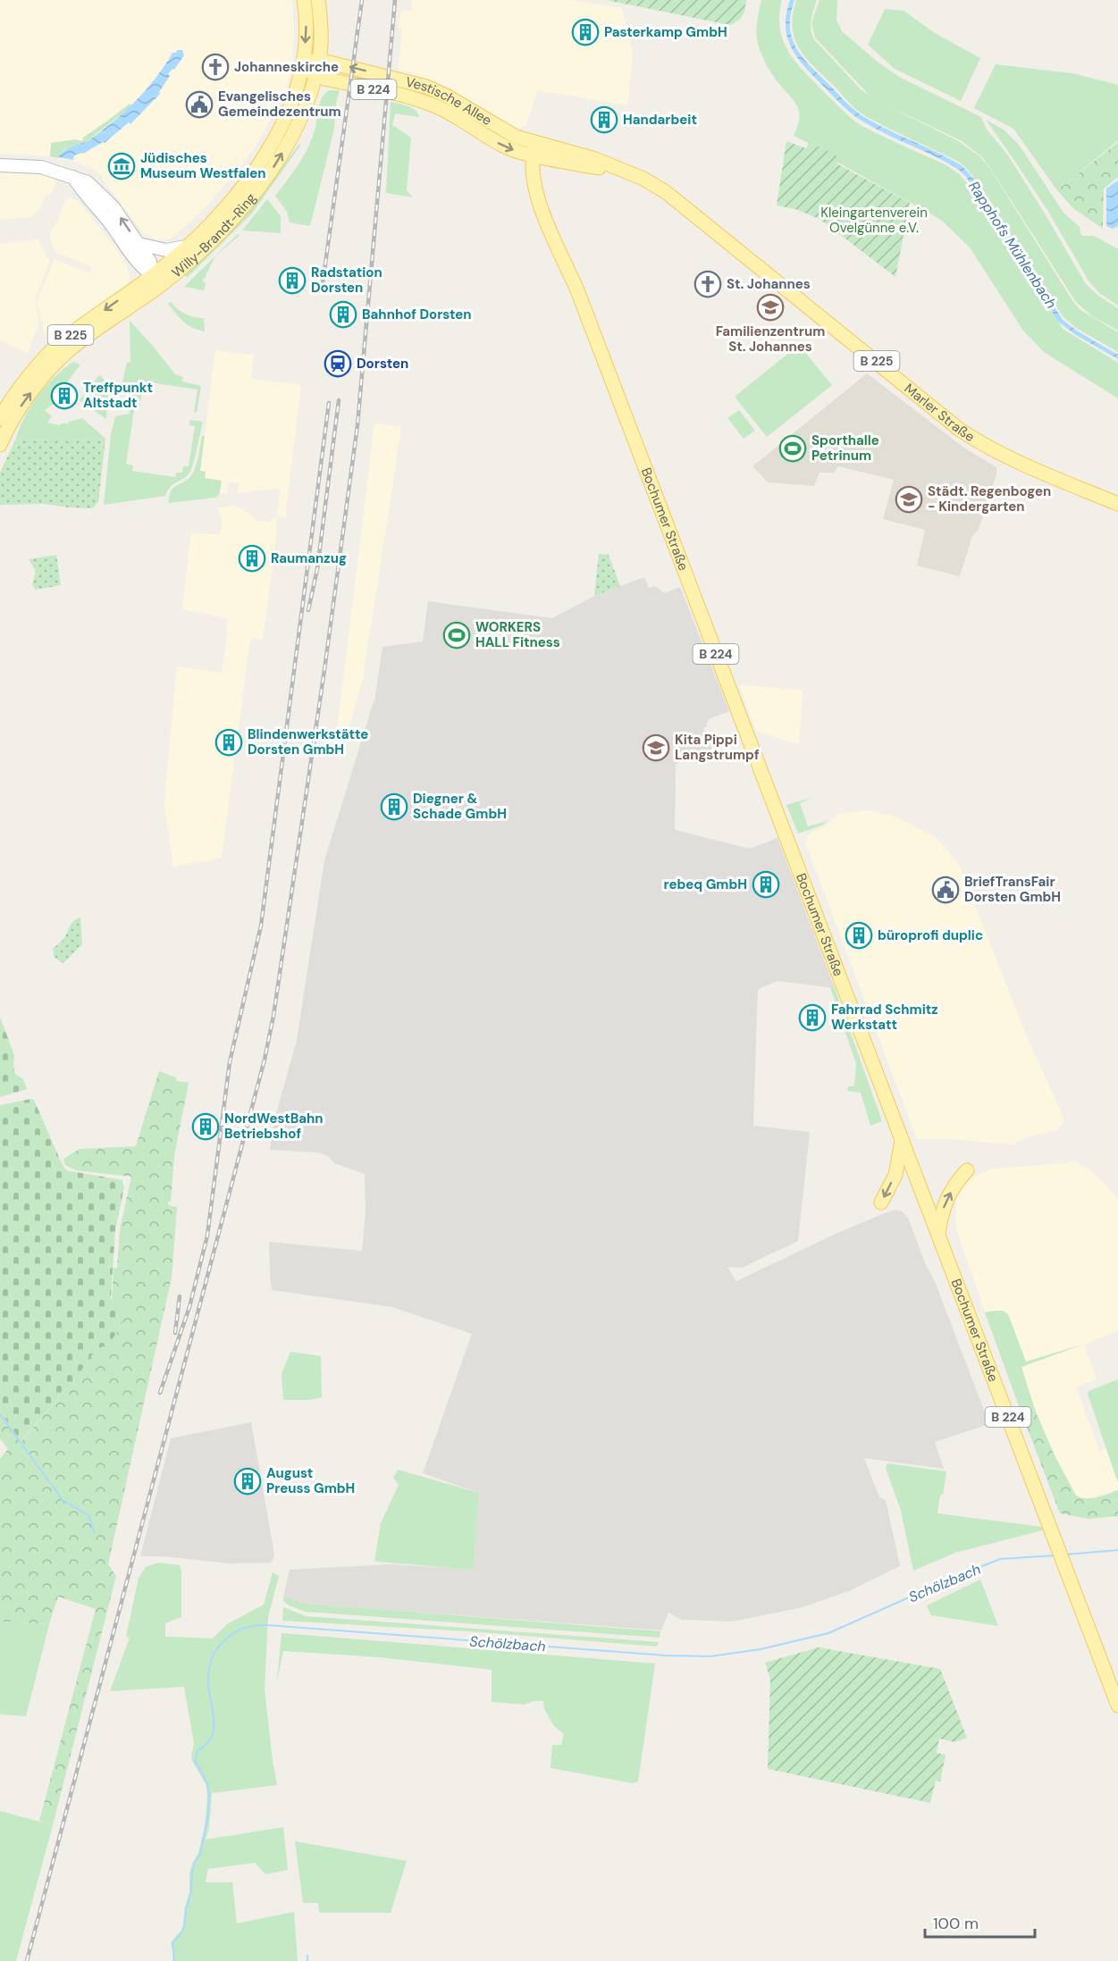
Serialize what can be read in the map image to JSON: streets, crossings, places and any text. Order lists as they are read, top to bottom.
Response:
{
  "streets": {
    "main road": [
      "B 224",
      "Vestische Allee",
      "Willy-Brandt-Ring",
      "B 225",
      "Marler Straße",
      "Bochumer Straße"
    ]
  },
  "crossings": [
    ["Vestische Allee", "Willy-Brandt-Ring"],
    ["Vestische Allee", "Marler Straße"],
    ["Vestische Allee", "Bochumer Straße"],
    ["Willy-Brandt-Ring", "B 225"],
    ["Marler Straße", "Bochumer Straße"]
  ],
  "water": ["Rapphofs Mühlenbach", "Schölzbach"],
  "parks": ["Kleingartenverein Ovelgünne e.V."],
  "places": {
    "building": [
      "Pasterkamp GmbH",
      "Handarbeit",
      "Radstation Dorsten",
      "Bahnhof Dorsten",
      "Treffpunkt Altstadt",
      "Raumanzug",
      "Blindenwerkstätte Dorsten GmbH",
      "Diegner & Schade GmbH",
      "rebeq GmbH",
      "büroprofi duplic",
      "Fahrrad Schmitz Werkstatt",
      "NordWestBahn Betriebshof",
      "August Preuss GmbH"
    ],
    "church": ["Johanneskirche", "St. Johannes"],
    "public building": ["Evangelisches Gemeindezentrum", "BriefTransFair Dorsten GmbH"],
    "museum": ["Jüdisches Museum Westfalen"],
    "school or university": ["Familienzentrum St. Johannes", "Städt. Regenbogen - Kindergarten", "Kita Pippi Langstrumpf"],
    "station": ["Dorsten"],
    "sports": ["Sporthalle Petrinum", "WORKERS HALL Fitness"]
  },
  "scale_bar": "100 m"
}
